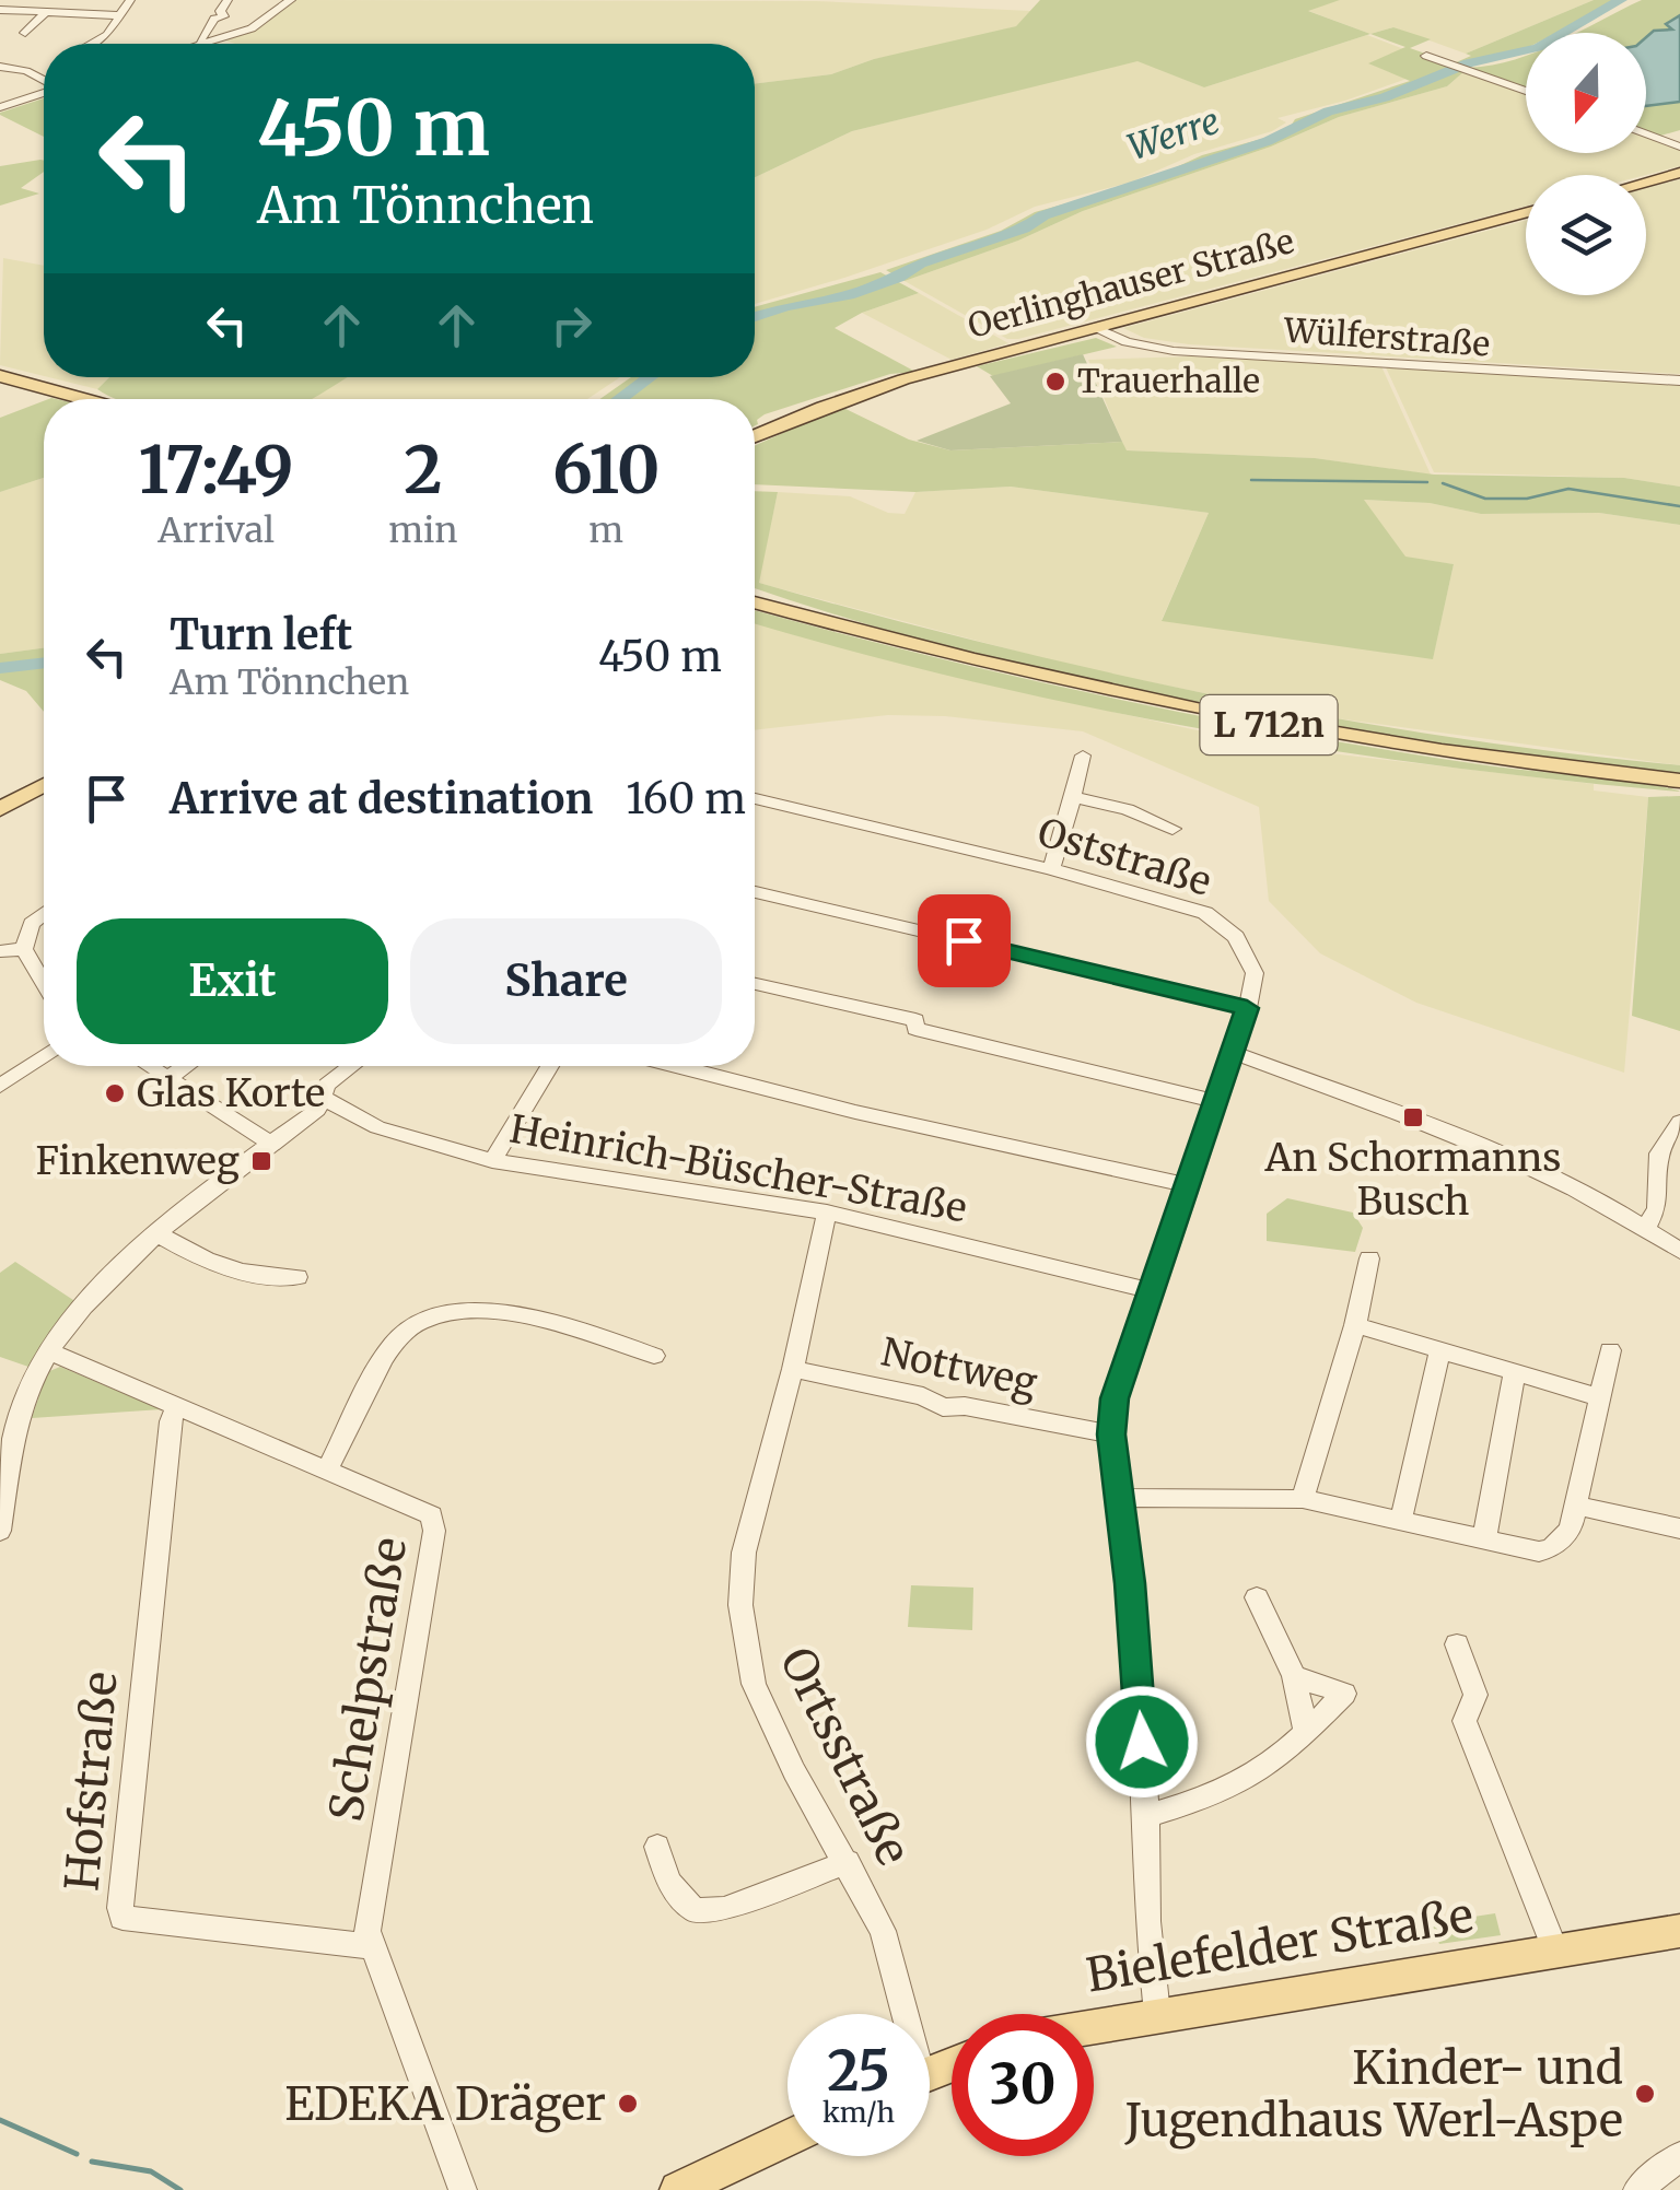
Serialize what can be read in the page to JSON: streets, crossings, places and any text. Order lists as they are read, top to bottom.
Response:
{
  "streets": {
    "main road": ["Oerlinghauser Straße", "L 712n", "Bielefelder Straße"],
    "street": [
      "Wülferstraße",
      "Oststraße",
      "Heinrich-Büscher-Straße",
      "Nottweg",
      "Schelpstraße",
      "Ortsstraße",
      "Hofstraße"
    ]
  },
  "crossings": [
    ["Oerlinghauser Straße", "Wülferstraße"],
    ["Oststraße", "Heinrich-Büscher-Straße"],
    ["Oststraße", "Nottweg"],
    ["Oststraße", "Bielefelder Straße"],
    ["Heinrich-Büscher-Straße", "Ortsstraße"],
    ["Nottweg", "Ortsstraße"],
    ["Schelpstraße", "Hofstraße"]
  ],
  "water": ["Werre"],
  "places": {
    "other": [
      "Trauerhalle",
      "Glas Korte",
      "Kinder- und Jugendhaus Werl-Aspe",
      "EDEKA Dräger"
    ],
    "transit": ["An Schormanns Busch", "Finkenweg"]
  },
  "north": "bottom",
  "page": {
    "turn": ["450 m", "Am Tönnchen"],
    "eta": [
      "17:49",
      "Arrival",
      "2",
      "min",
      "610",
      "m"
    ],
    "list": [
      {
        "name": "Turn left",
        "note": "Am Tönnchen",
        "value": "450 m"
      },
      {
        "name": "Arrive at destination",
        "value": "160 m"
      }
    ],
    "buttons": ["Exit", "Share"],
    "speed": "25 km/h",
    "limit": "30"
  }
}
